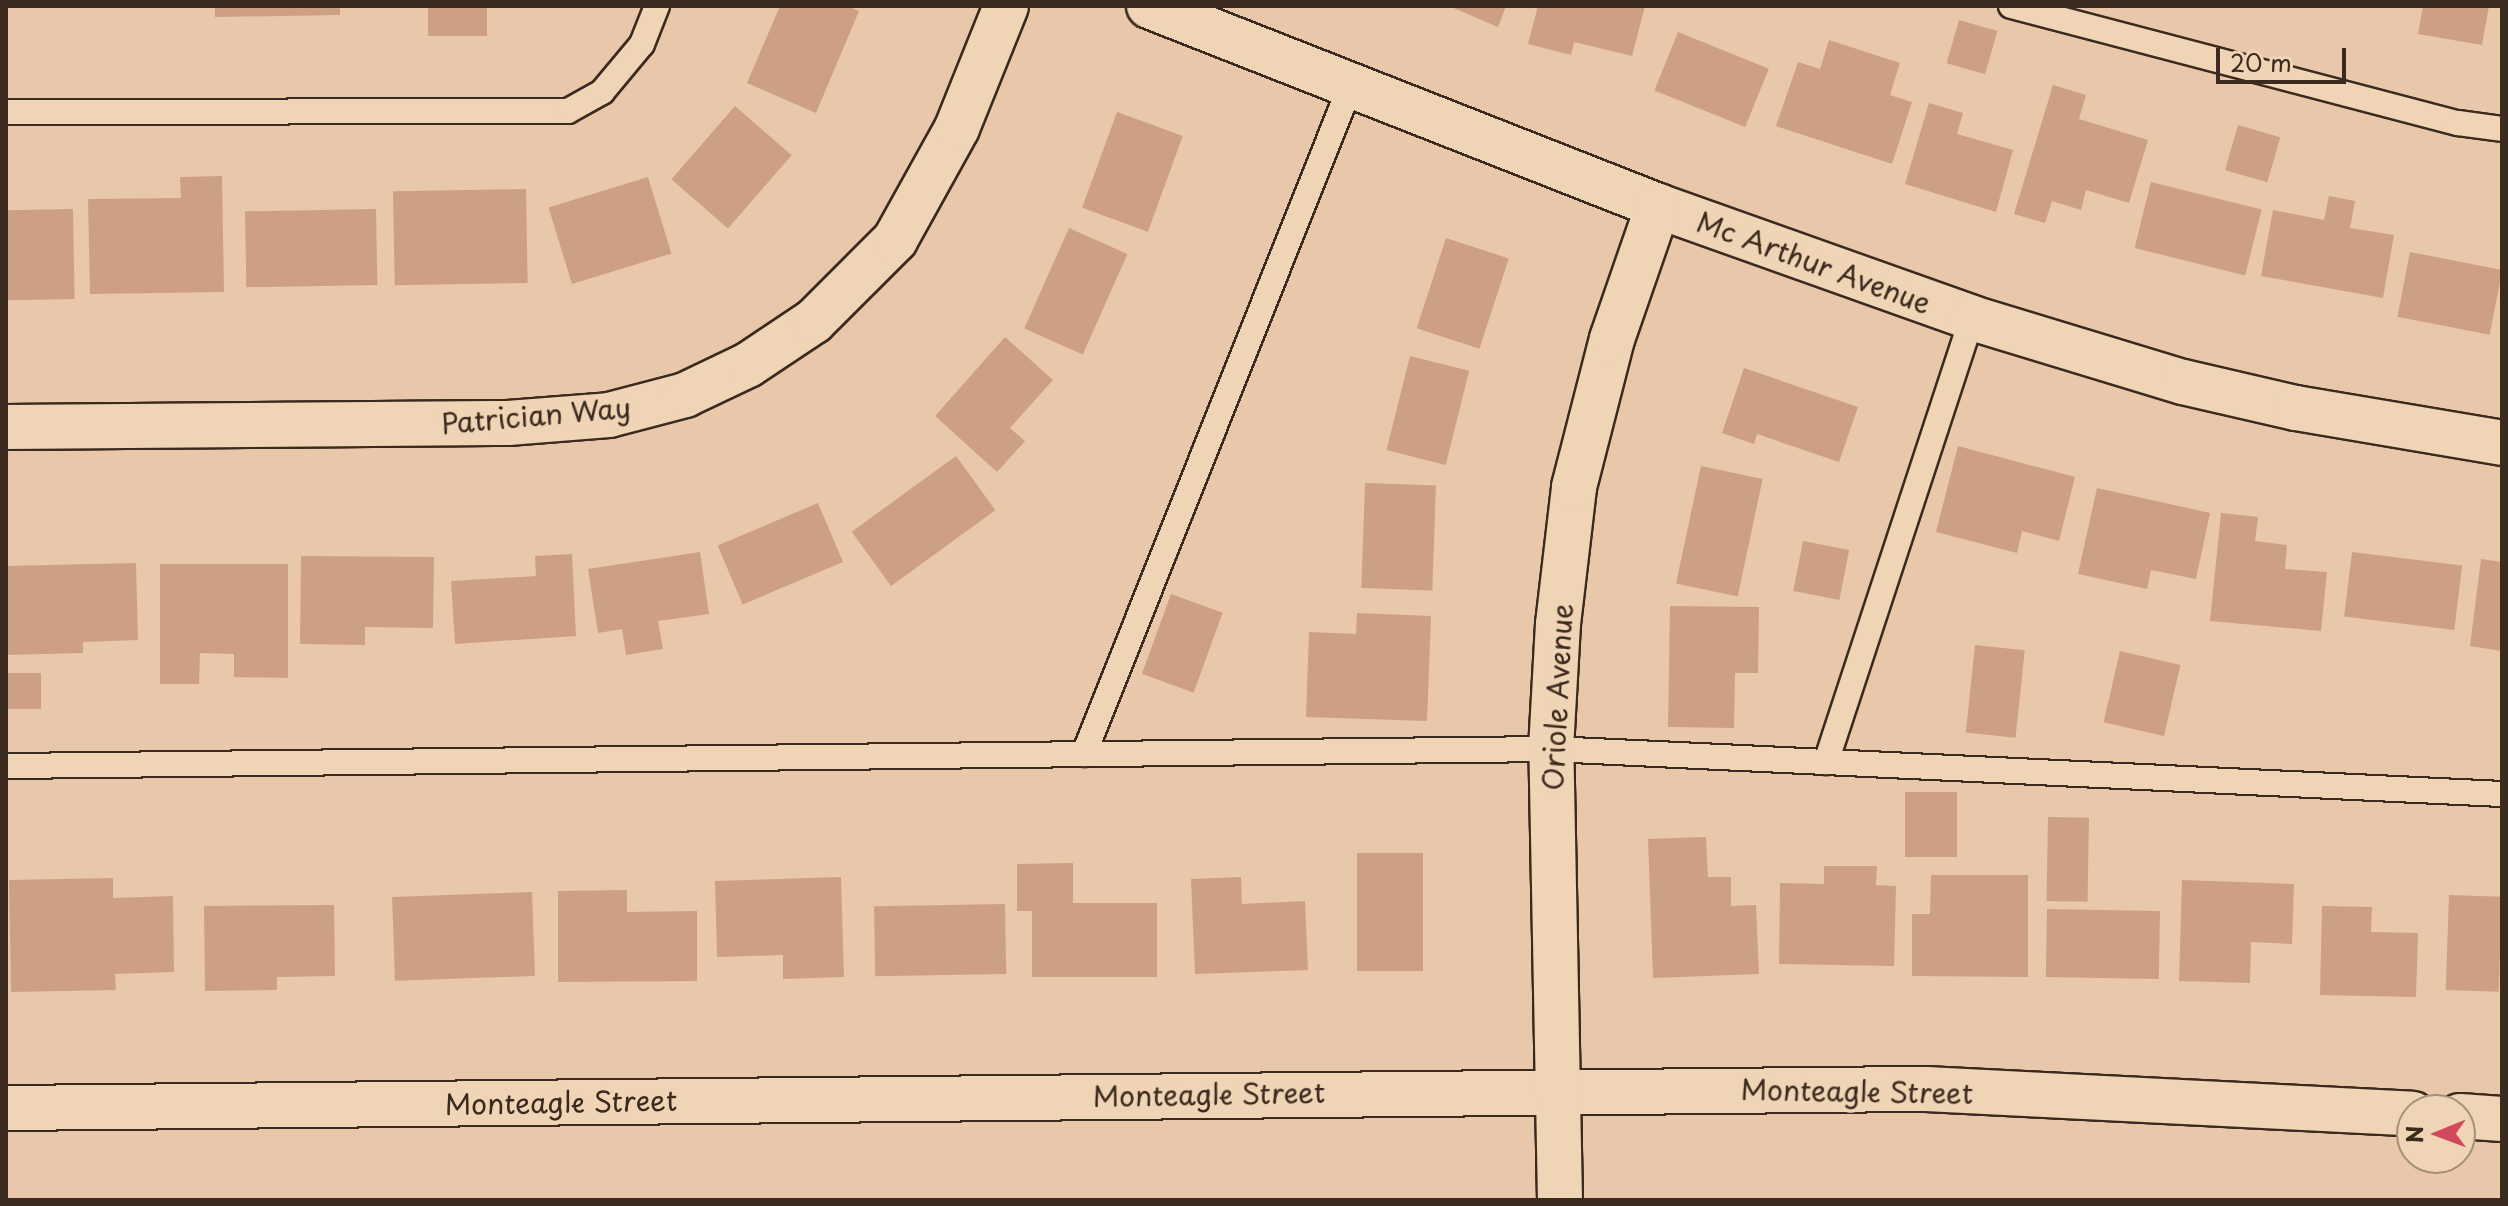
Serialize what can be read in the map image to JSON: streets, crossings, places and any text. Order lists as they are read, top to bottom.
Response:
{
  "streets": {
    "street": [
      "Mc Arthur Avenue",
      "Patrician Way",
      "Oriole Avenue",
      "Monteagle Street"
    ]
  },
  "crossings": [
    ["Mc Arthur Avenue", "Oriole Avenue"],
    ["Oriole Avenue", "Monteagle Street"]
  ],
  "scale_bar": "20 m",
  "north": "left"
}
